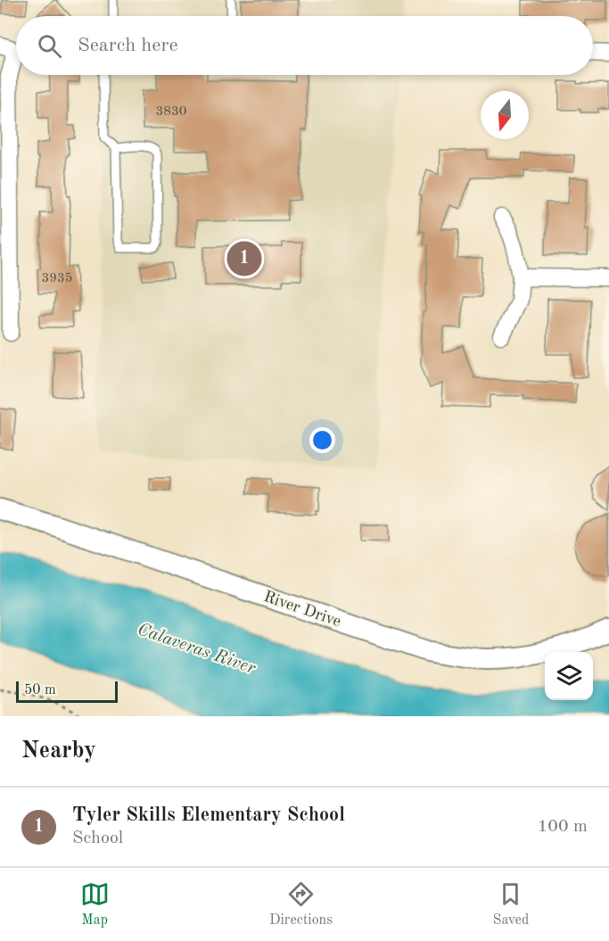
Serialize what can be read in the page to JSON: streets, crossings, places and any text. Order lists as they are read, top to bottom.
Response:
{
  "streets": {
    "street": ["River Drive"]
  },
  "water": ["Calaveras River"],
  "house_numbers": ["3830", "3935"],
  "scale_bar": "50 m",
  "north": "bottom",
  "page": {
    "search": "Search here",
    "pins": "1",
    "scale": "50 m",
    "heading": "Nearby",
    "list": [
      {
        "mark": "1",
        "name": "Tyler Skills Elementary School",
        "note": "School",
        "value": "100 m"
      }
    ],
    "nav": ["Map", "Directions", "Saved"]
  }
}
